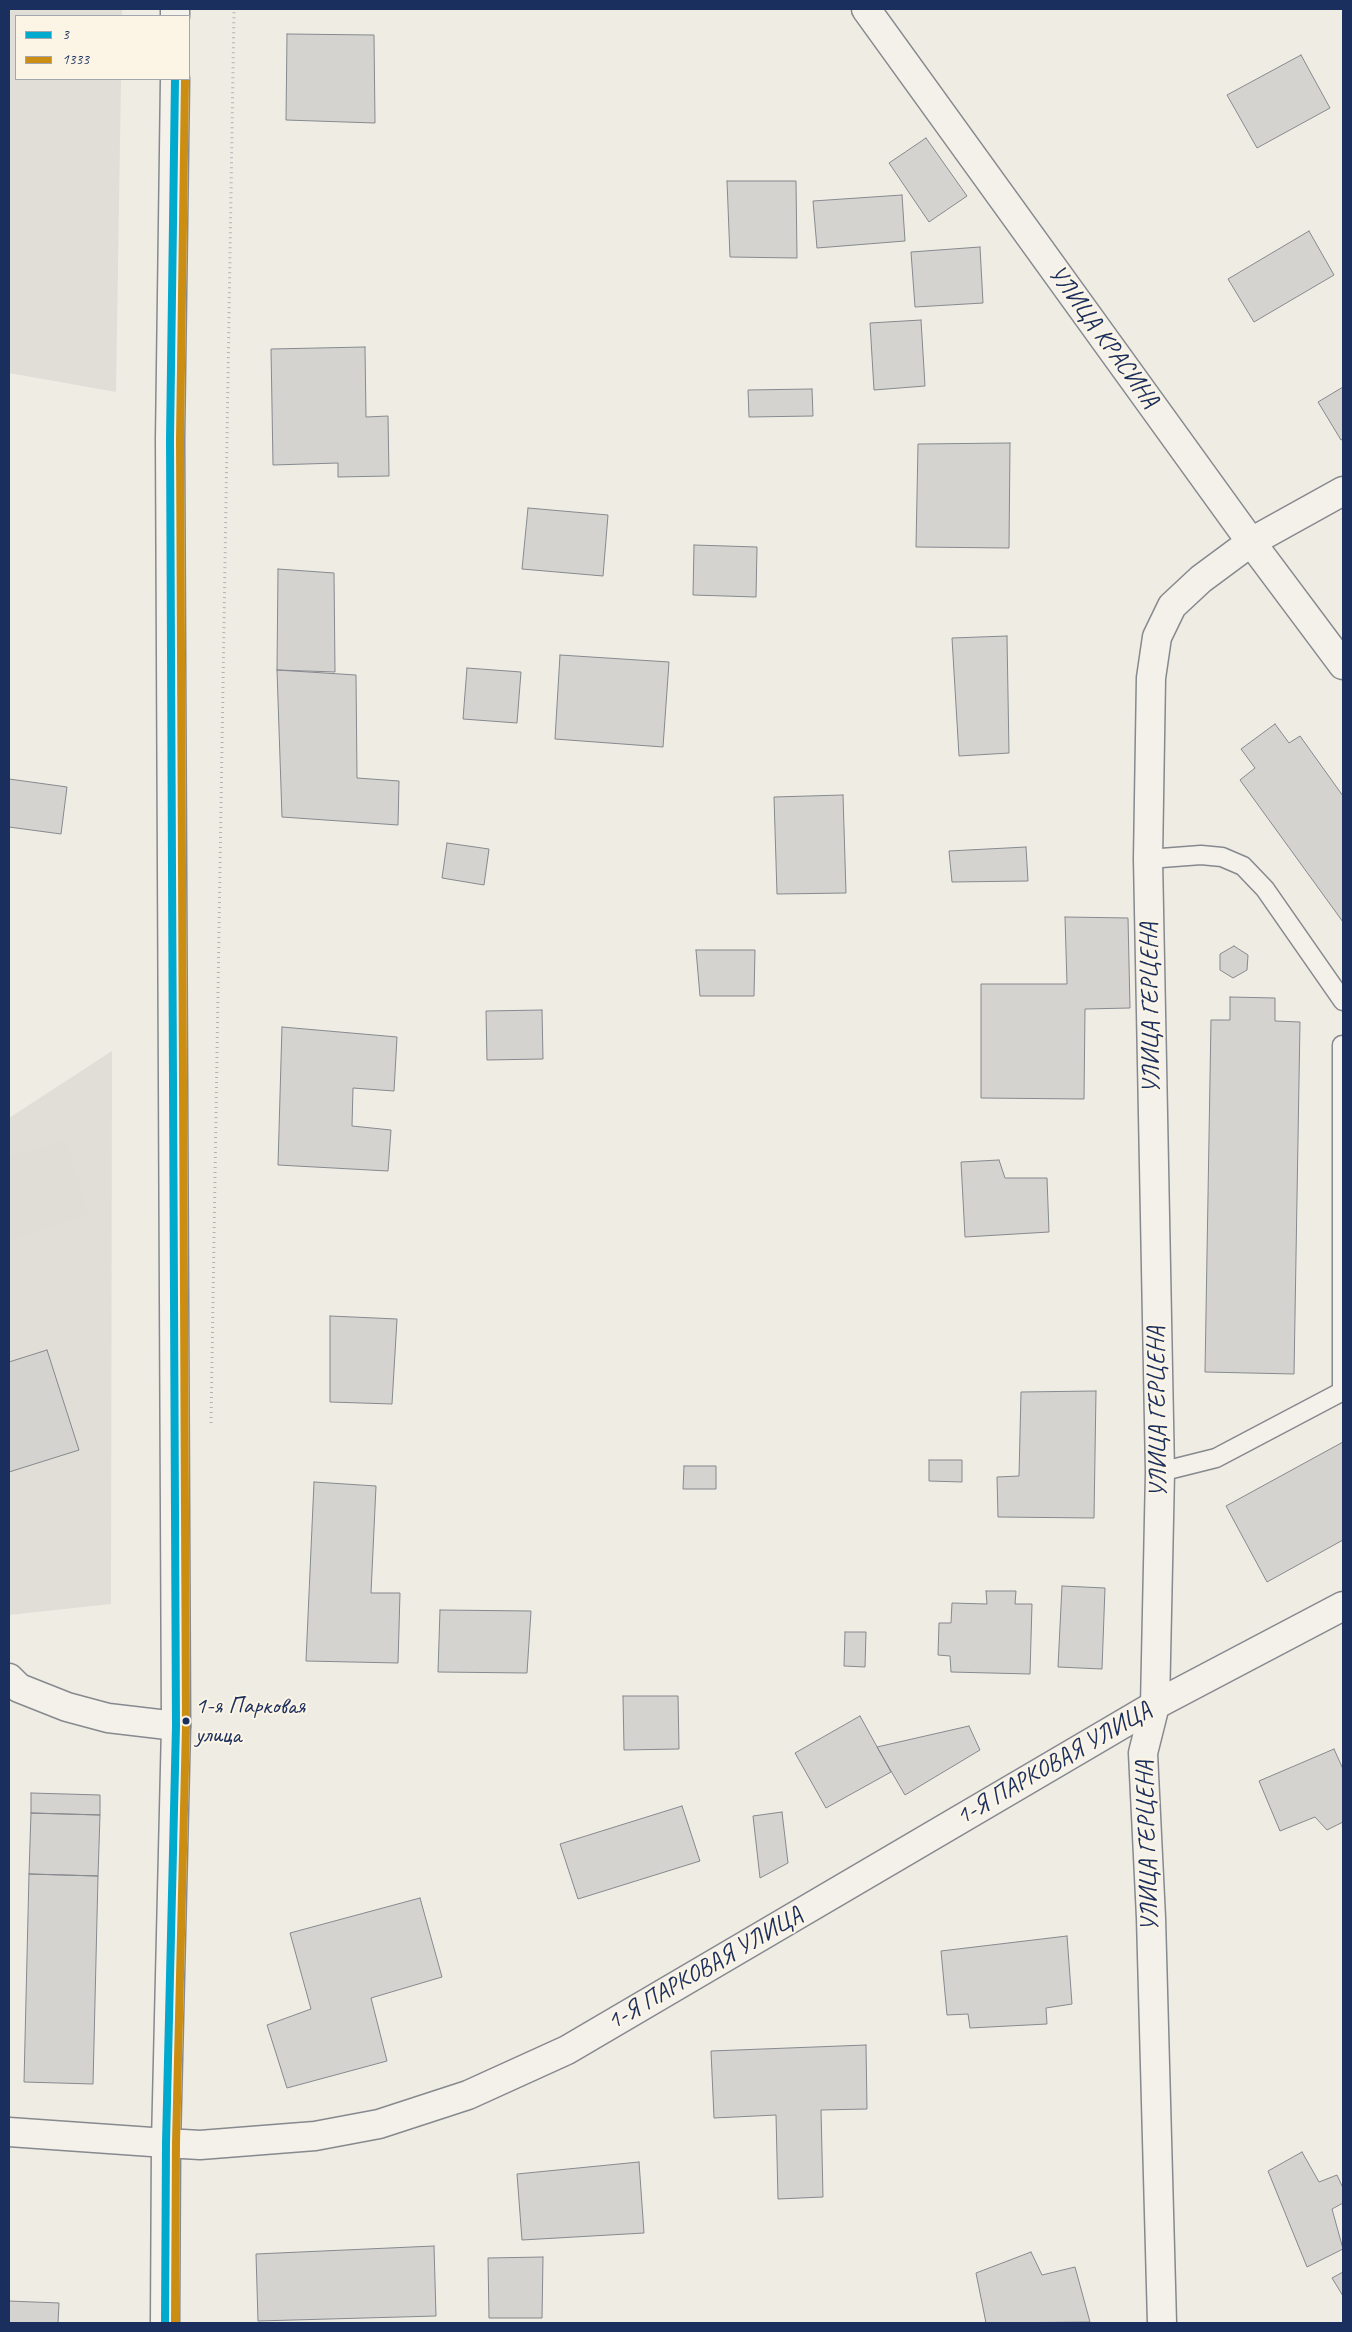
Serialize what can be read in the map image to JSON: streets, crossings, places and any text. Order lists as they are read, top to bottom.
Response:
{
  "streets": {
    "street": ["УЛИЦА КРАСИНА", "УЛИЦА ГЕРЦЕНА", "1-Я ПАРКОВАЯ УЛИЦА"]
  },
  "crossings": [
    ["УЛИЦА КРАСИНА", "УЛИЦА ГЕРЦЕНА"],
    ["УЛИЦА ГЕРЦЕНА", "1-Я ПАРКОВАЯ УЛИЦА"]
  ],
  "places": ["1-я Парковая улица"],
  "lines": ["transit line 3", "transit line 1333"],
  "legend": ["3", "1333"]
}
